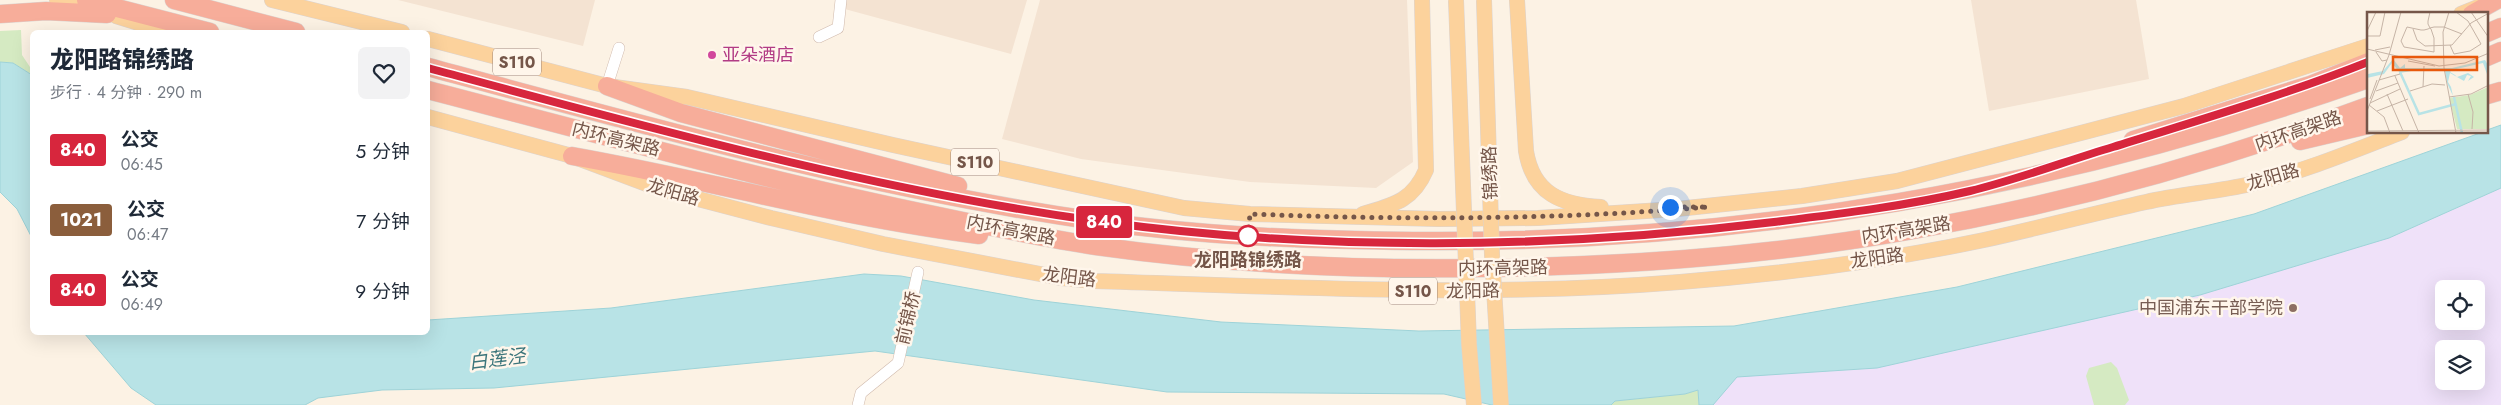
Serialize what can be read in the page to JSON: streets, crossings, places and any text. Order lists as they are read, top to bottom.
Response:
{
  "streets": {
    "highway": ["内环高架路"],
    "main road": ["S110", "锦绣路", "龙阳路"],
    "street": ["前锦桥"]
  },
  "water": ["白莲泾"],
  "places": ["亚朵酒店", "龙阳路锦绣路", "中国浦东干部学院"],
  "lines": ["bus line 840"],
  "page": {
    "on_map": "840",
    "heading": ["龙阳路锦绣路", "步行 · 4 分钟 · 290 m"],
    "list": [
      {
        "mark": "840",
        "name": "公交",
        "note": "06:45",
        "value": "5 分钟"
      },
      {
        "mark": "1021",
        "name": "公交",
        "note": "06:47",
        "value": "7 分钟"
      },
      {
        "mark": "840",
        "name": "公交",
        "note": "06:49",
        "value": "9 分钟"
      }
    ]
  }
}
